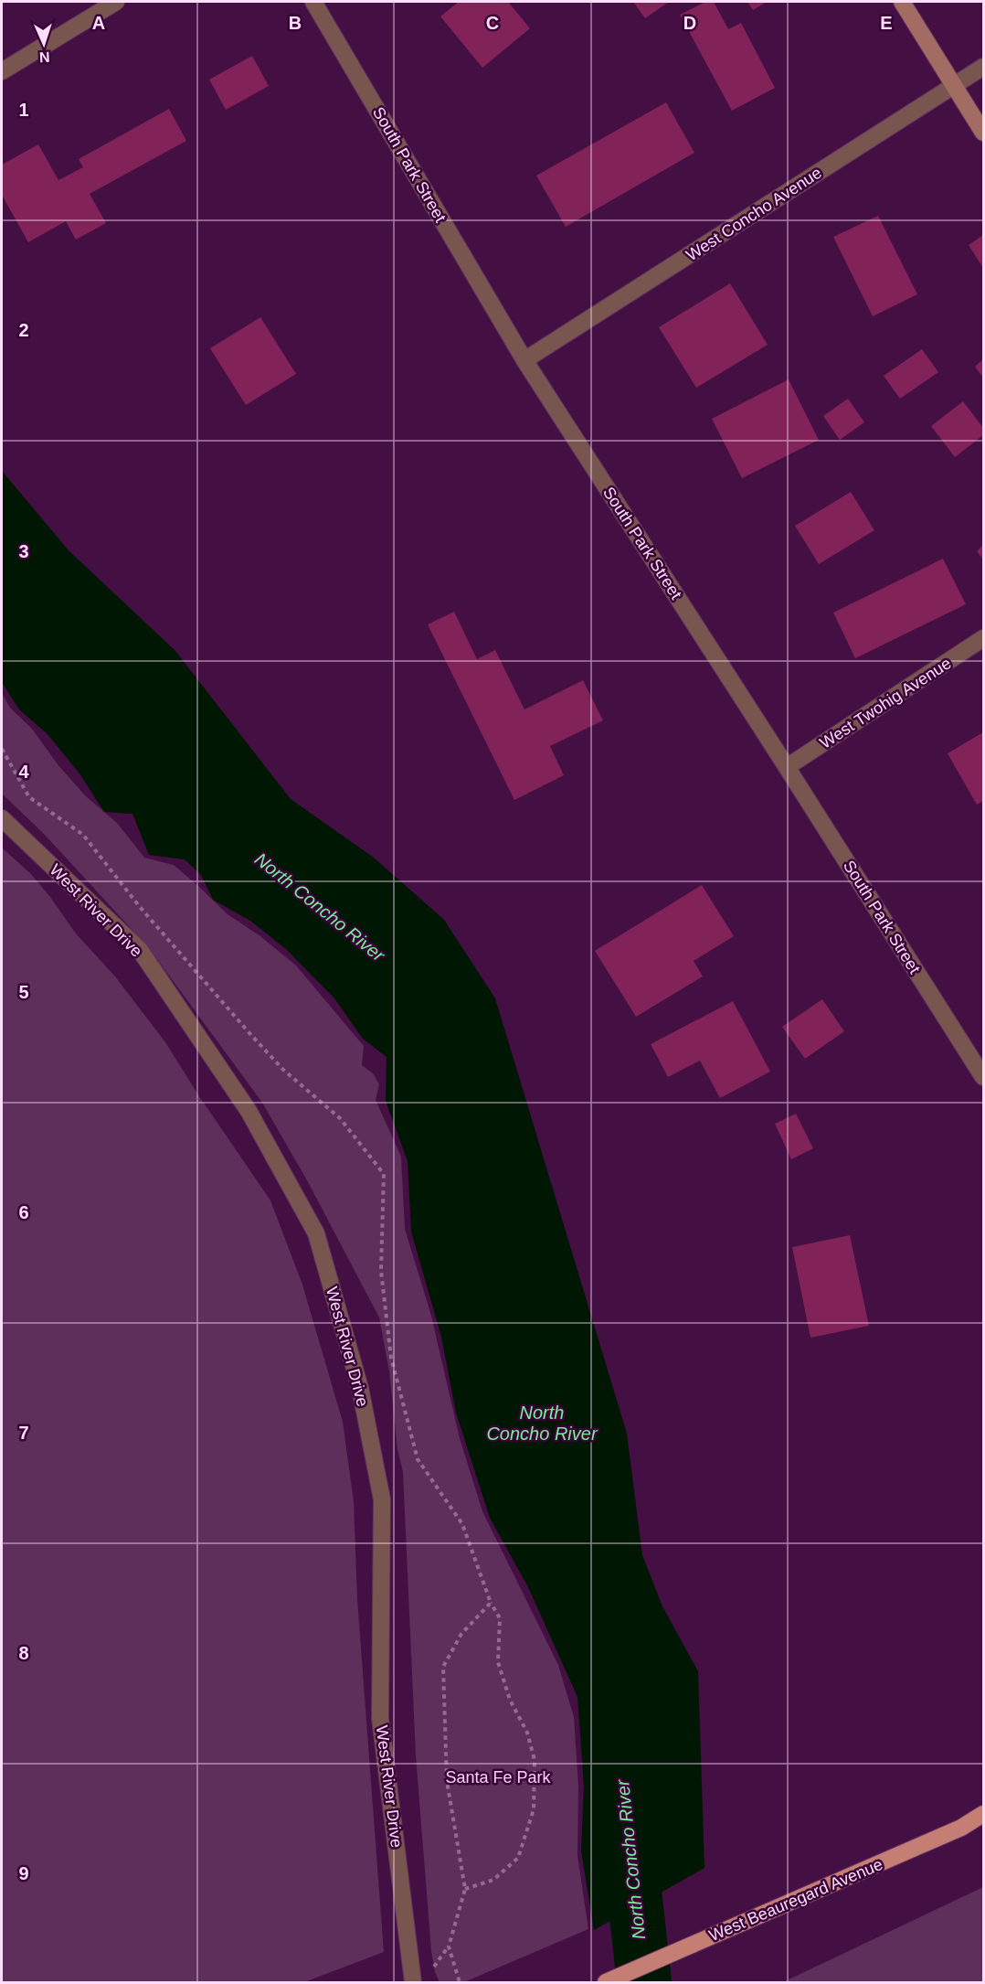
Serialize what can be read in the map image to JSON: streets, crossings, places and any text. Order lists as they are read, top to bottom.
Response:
{
  "streets": {
    "main road": ["West Beauregard Avenue"],
    "street": [
      "South Park Street",
      "West Concho Avenue",
      "West Twohig Avenue",
      "West River Drive"
    ]
  },
  "crossings": [
    ["South Park Street", "West Concho Avenue"],
    ["South Park Street", "West Twohig Avenue"]
  ],
  "water": ["North Concho River"],
  "parks": ["Santa Fe Park"],
  "north": "bottom",
  "grid": {
    "columns": [
      "A",
      "B",
      "C",
      "D",
      "E"
    ],
    "rows": [
      "1",
      "2",
      "3",
      "4",
      "5",
      "6",
      "7",
      "8",
      "9"
    ]
  }
}
